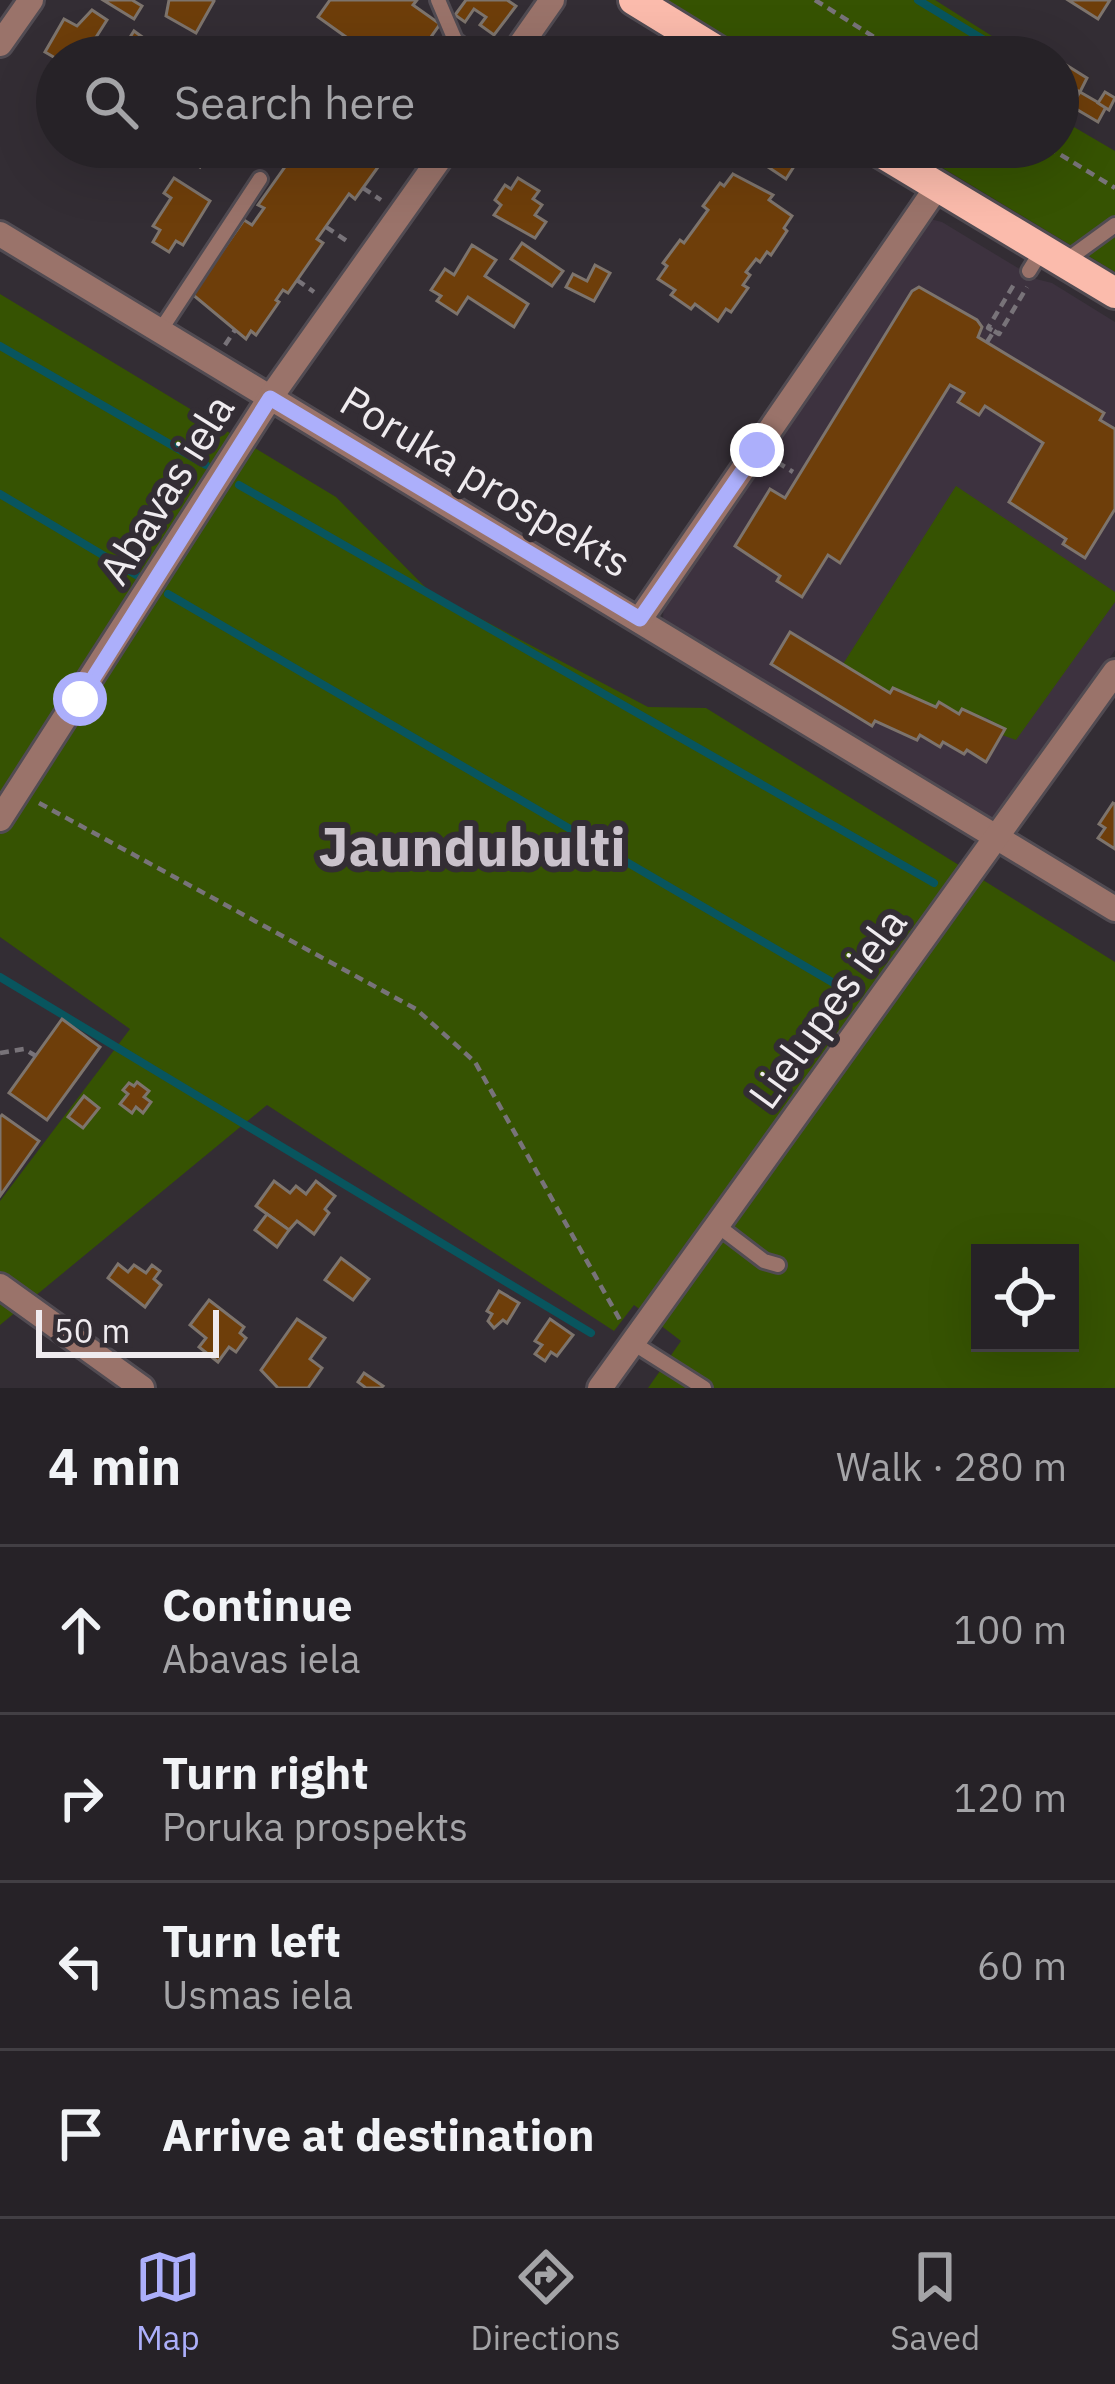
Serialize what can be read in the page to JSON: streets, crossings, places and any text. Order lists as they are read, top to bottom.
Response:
{
  "streets": {
    "street": ["Poruka prospekts", "Abavas iela", "Lielupes iela"]
  },
  "crossings": [
    ["Poruka prospekts", "Abavas iela"],
    ["Poruka prospekts", "Lielupes iela"]
  ],
  "districts": ["Jaundubulti"],
  "scale_bar": "50 m",
  "page": {
    "search": "Search here",
    "scale": "50 m",
    "heading": ["4 min", "Walk · 280 m"],
    "list": [
      ["Continue", "Abavas iela", "100 m"],
      ["Turn right", "Poruka prospekts", "120 m"],
      ["Turn left", "Usmas iela", "60 m"],
      "Arrive at destination"
    ],
    "nav": ["Map", "Directions", "Saved"]
  }
}
